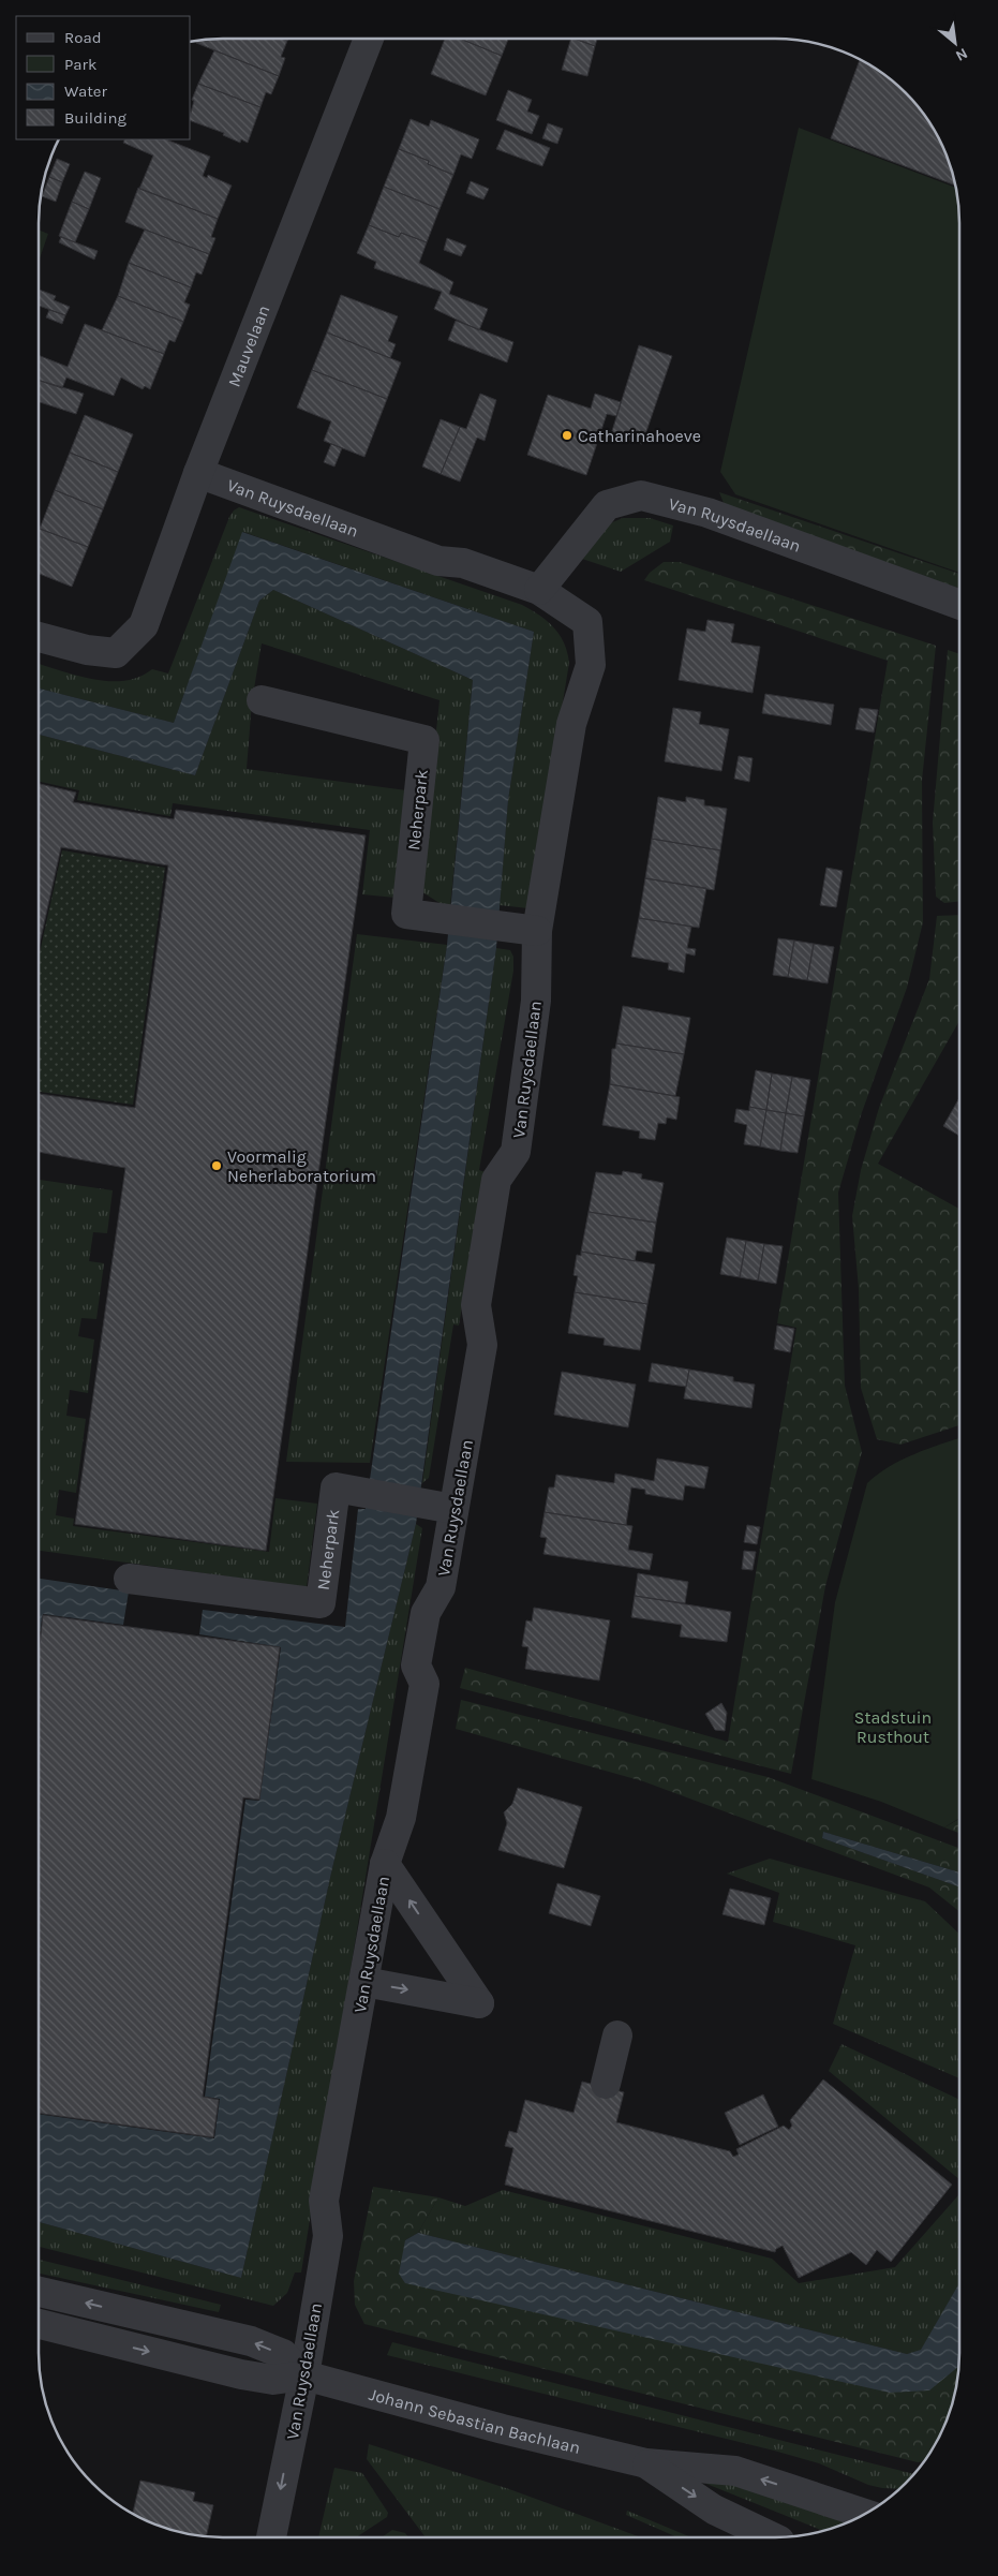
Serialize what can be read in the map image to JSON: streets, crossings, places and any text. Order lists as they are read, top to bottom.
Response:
{
  "streets": {
    "street": [
      "Mauvelaan",
      "Van Ruysdaellaan",
      "Neherpark",
      "Johann Sebastian Bachlaan"
    ]
  },
  "crossings": [
    ["Mauvelaan", "Van Ruysdaellaan"],
    ["Van Ruysdaellaan", "Neherpark"],
    ["Van Ruysdaellaan", "Johann Sebastian Bachlaan"]
  ],
  "parks": ["Stadstuin Rusthout"],
  "places": ["Catharinahoeve", "Voormalig Neherlaboratorium"],
  "legend": [
    "Road",
    "Park",
    "Water",
    "Building"
  ],
  "north": "bottom right"
}
